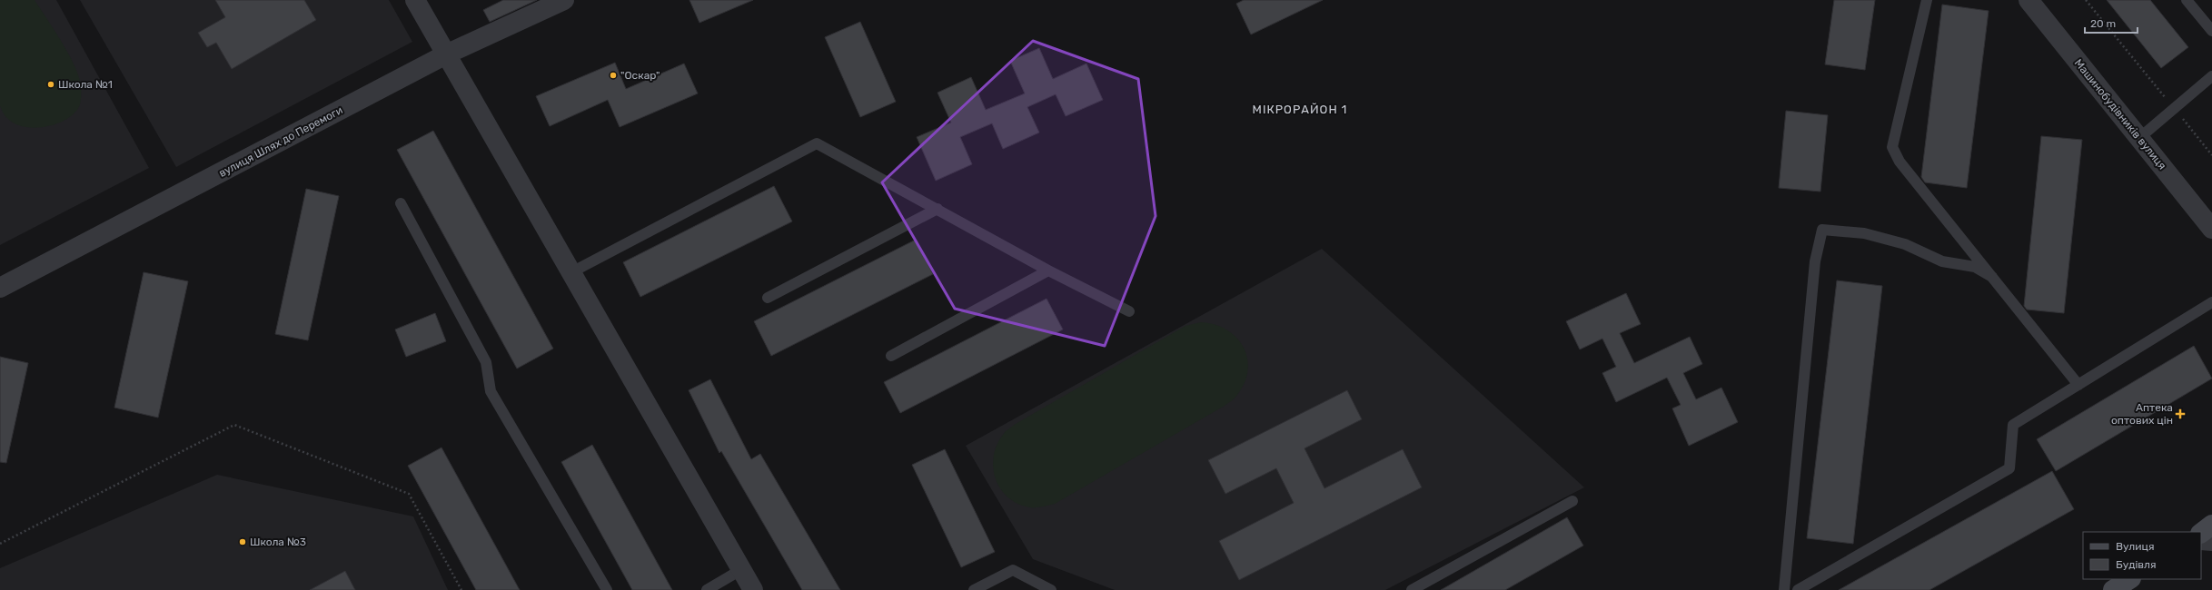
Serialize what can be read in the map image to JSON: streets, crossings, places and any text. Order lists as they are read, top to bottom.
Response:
{
  "streets": {
    "street": ["Машинобудівників вулиця", "вулиця Шлях до Перемоги"]
  },
  "districts": ["МІКРОРАЙОН 1"],
  "places": {
    "other": ["\"Оскар\"", "Школа №1", "Школа №3"],
    "health": ["Аптека оптових цін"]
  },
  "legend": ["Вулиця", "Будівля"],
  "scale_bar": "20 m"
}
